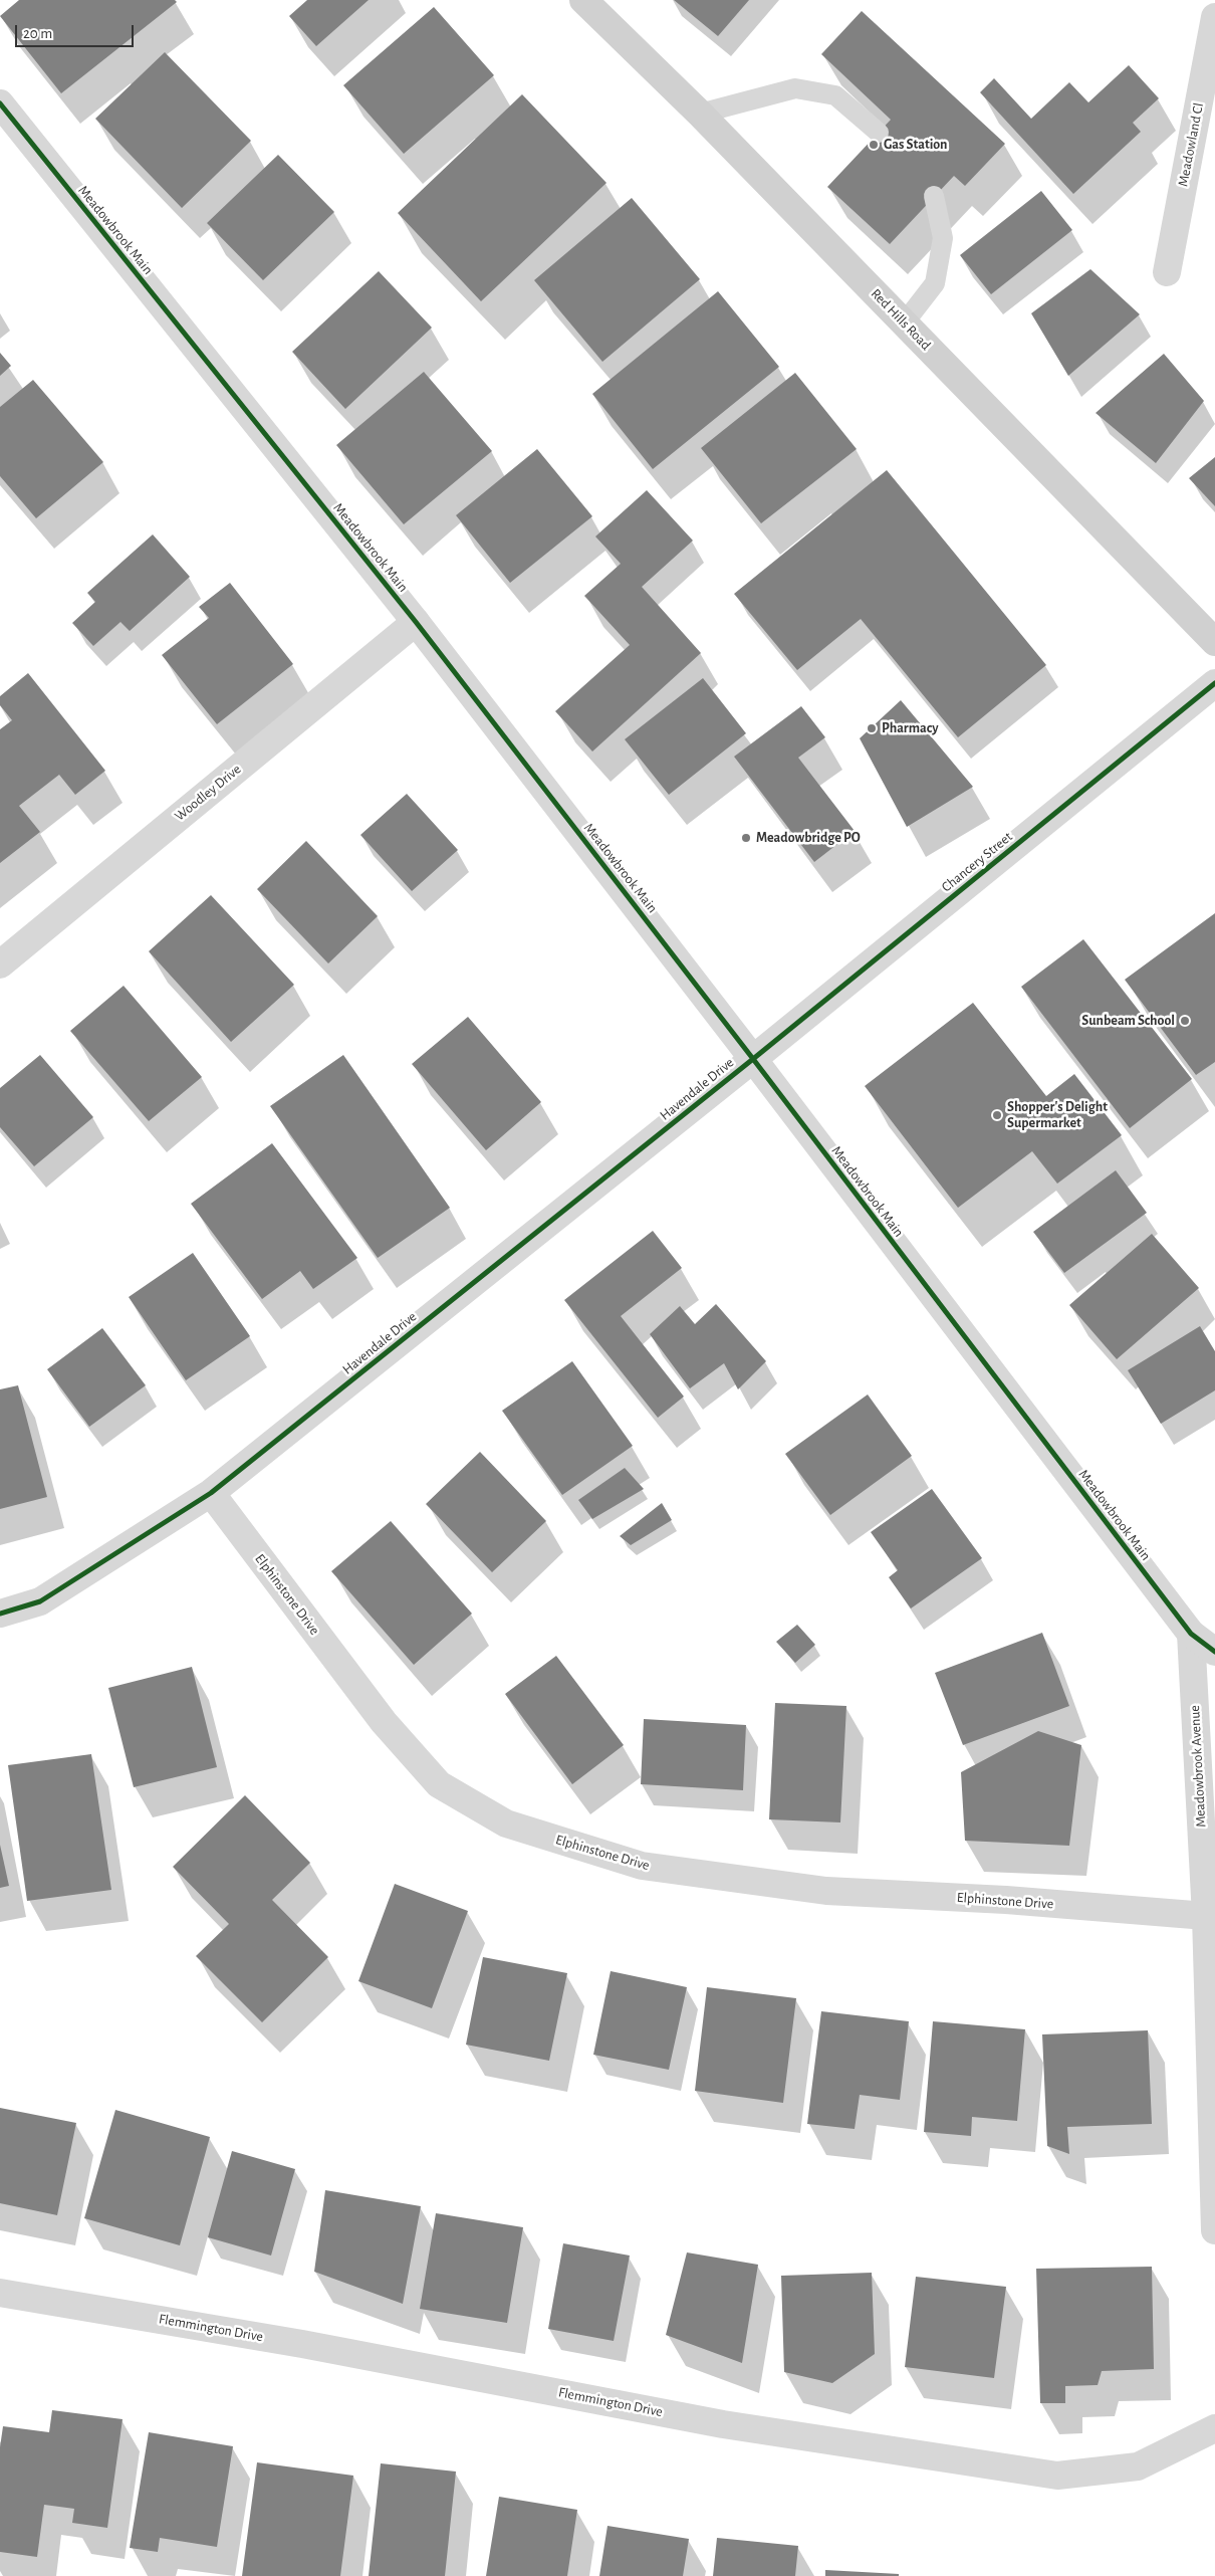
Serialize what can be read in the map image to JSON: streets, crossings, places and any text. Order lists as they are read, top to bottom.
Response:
{
  "streets": {
    "main road": ["Red Hills Road"],
    "street": [
      "Meadowland Cl",
      "Meadowbrook Main",
      "Woodley Drive",
      "Chancery Street",
      "Havendale Drive",
      "Elphinstone Drive",
      "Meadowbrook Avenue",
      "Flemmington Drive"
    ]
  },
  "crossings": [
    ["Meadowbrook Main", "Woodley Drive"],
    ["Meadowbrook Main", "Chancery Street"],
    ["Meadowbrook Main", "Havendale Drive"],
    ["Meadowbrook Main", "Meadowbrook Avenue"],
    ["Chancery Street", "Havendale Drive"],
    ["Havendale Drive", "Elphinstone Drive"],
    ["Elphinstone Drive", "Meadowbrook Avenue"]
  ],
  "places": [
    "Gas Station",
    "Pharmacy",
    "Meadowbridge PO",
    "Sunbeam School",
    "Shopper's Delight Supermarket"
  ],
  "scale_bar": "20 m"
}
